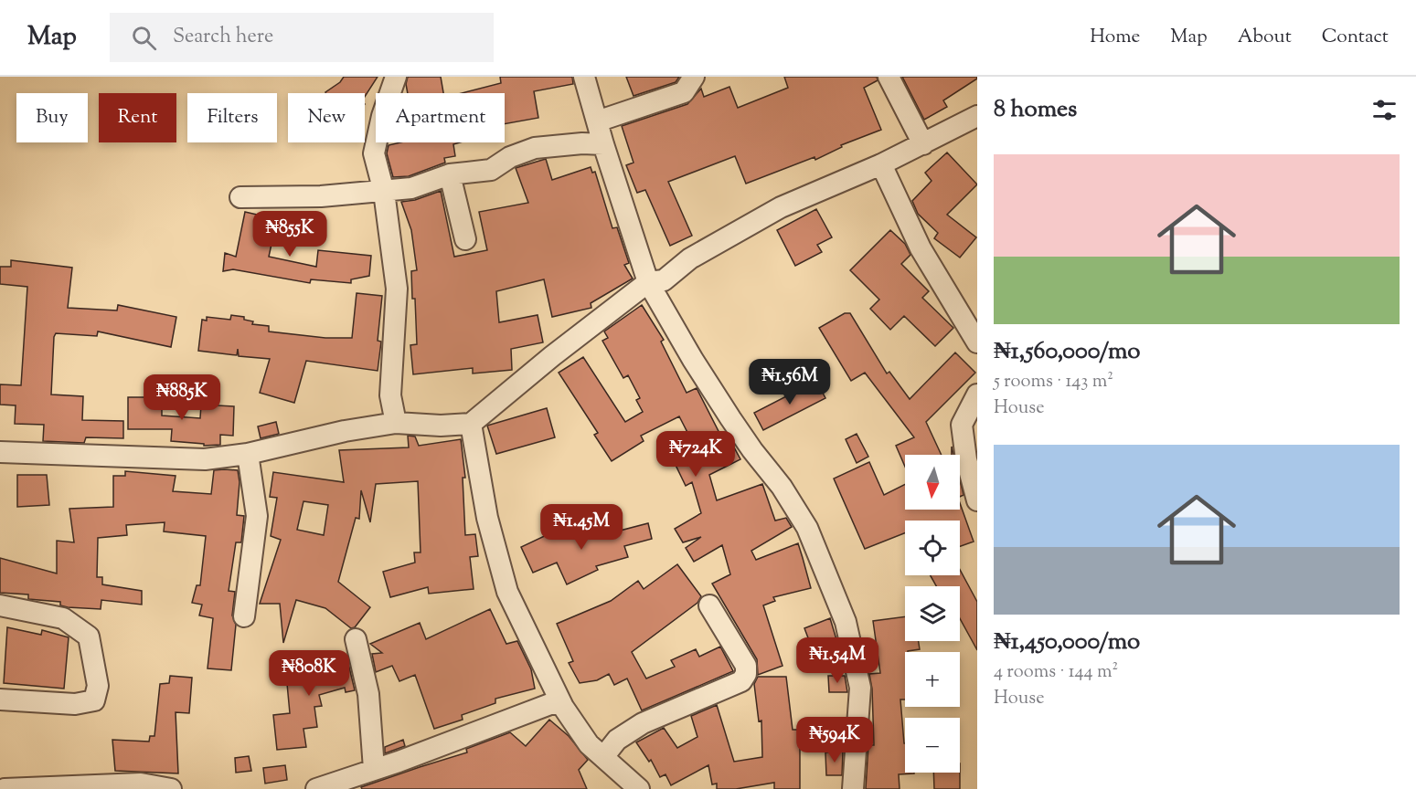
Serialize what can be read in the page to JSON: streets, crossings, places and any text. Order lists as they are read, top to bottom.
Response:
{
  "north": "bottom",
  "page": {
    "header": "Map",
    "search": "Search here",
    "nav": [
      "Home",
      "Map",
      "About",
      "Contact"
    ],
    "heading": "8 homes",
    "chip": [
      "Buy",
      "Rent",
      "Filters",
      "New",
      "Apartment"
    ],
    "list": [
      {
        "name": "₦1,560,000/mo",
        "note": "5 rooms · 143 m² · House"
      },
      {
        "name": "₦1,450,000/mo",
        "note": "4 rooms · 144 m² · House"
      }
    ],
    "price": [
      "₦855K",
      "₦1.56M",
      "₦885K",
      "₦724K",
      "₦1.45M",
      "₦1.54M",
      "₦808K",
      "₦594K"
    ],
    "map_buttons": ["+", "−"]
  }
}
